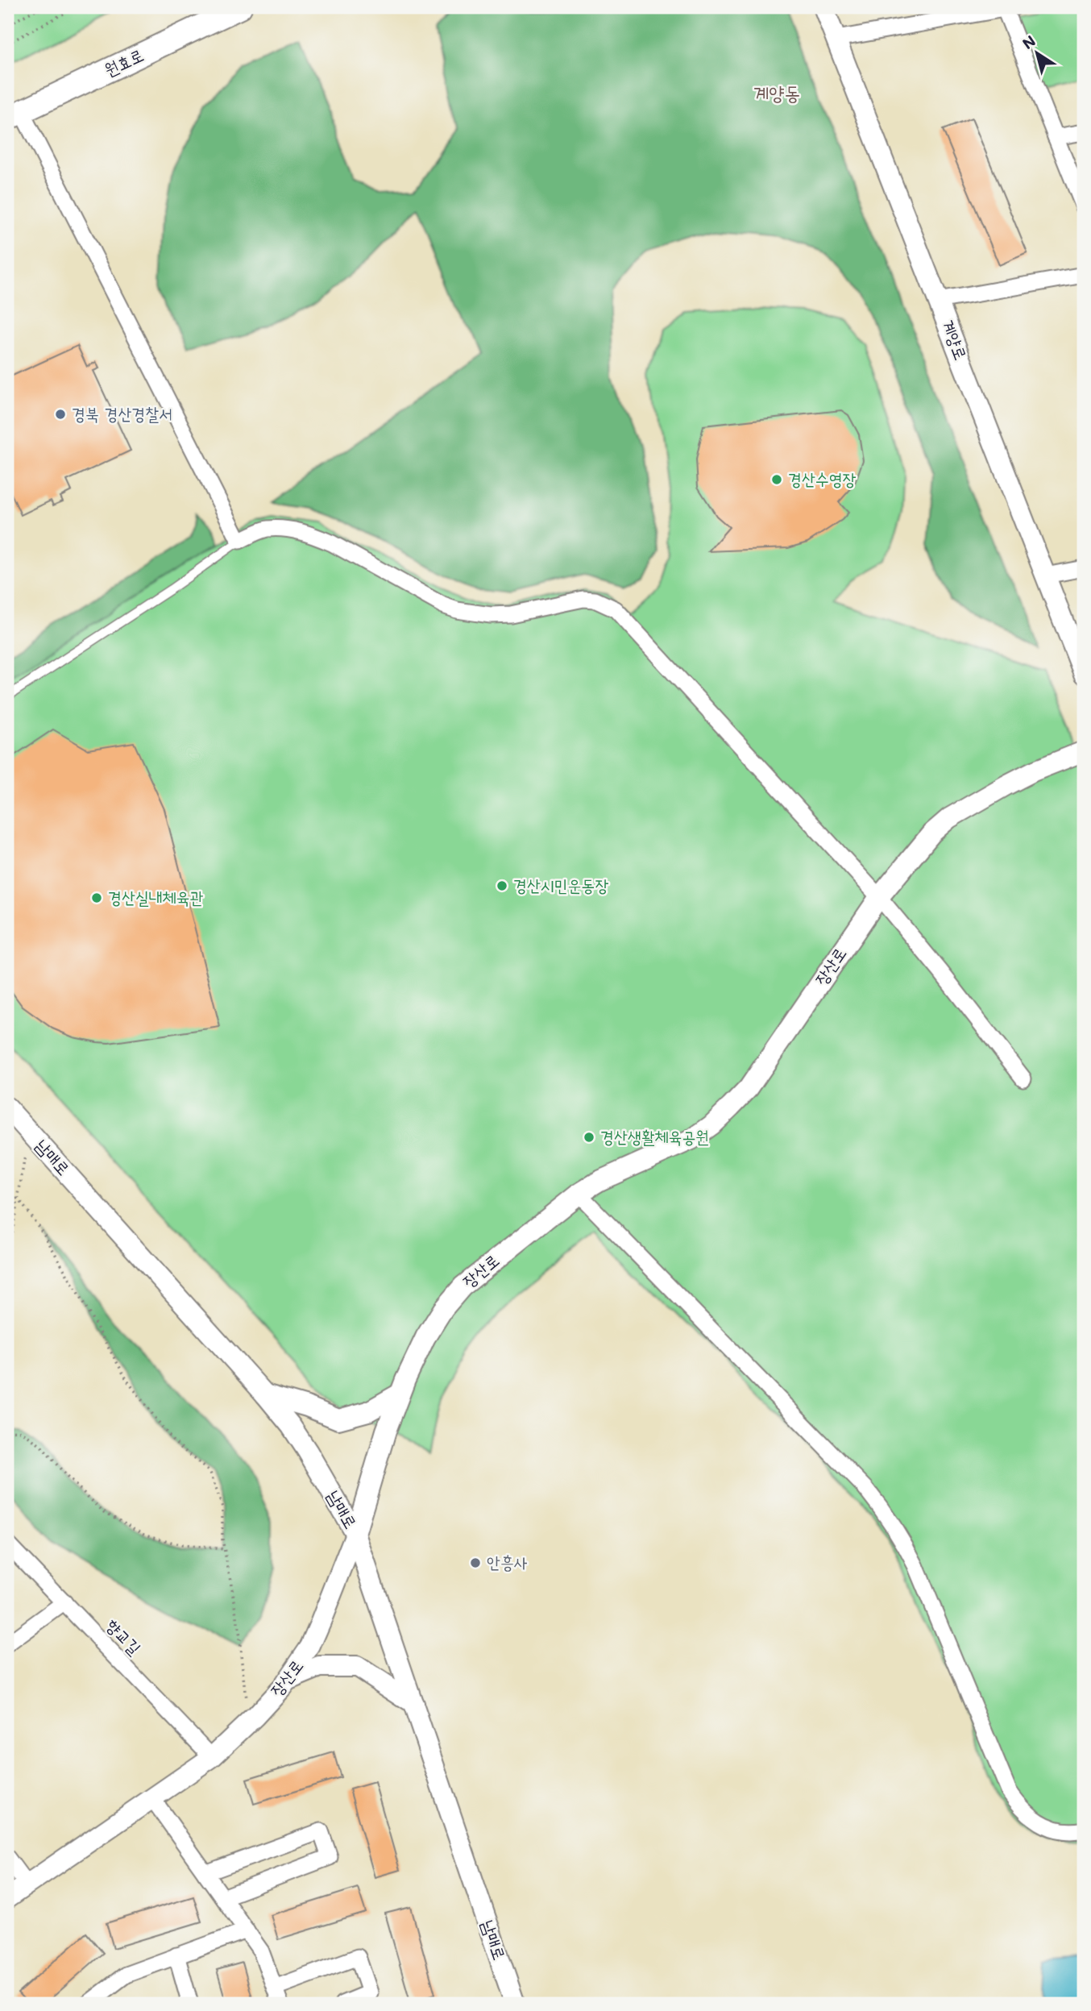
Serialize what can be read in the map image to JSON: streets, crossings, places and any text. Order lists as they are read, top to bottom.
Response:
{
  "streets": {
    "main road": ["원효로"],
    "street": [
      "계양로",
      "장산로",
      "남매로",
      "향교길"
    ]
  },
  "crossings": [
    ["장산로", "남매로"],
    ["장산로", "향교길"]
  ],
  "districts": ["계양동"],
  "places": [
    "경북 경산경찰서",
    "경산수영장",
    "경산시민운동장",
    "경산실내체육관",
    "경산생활체육공원",
    "안흥사"
  ],
  "north": "top left"
}
